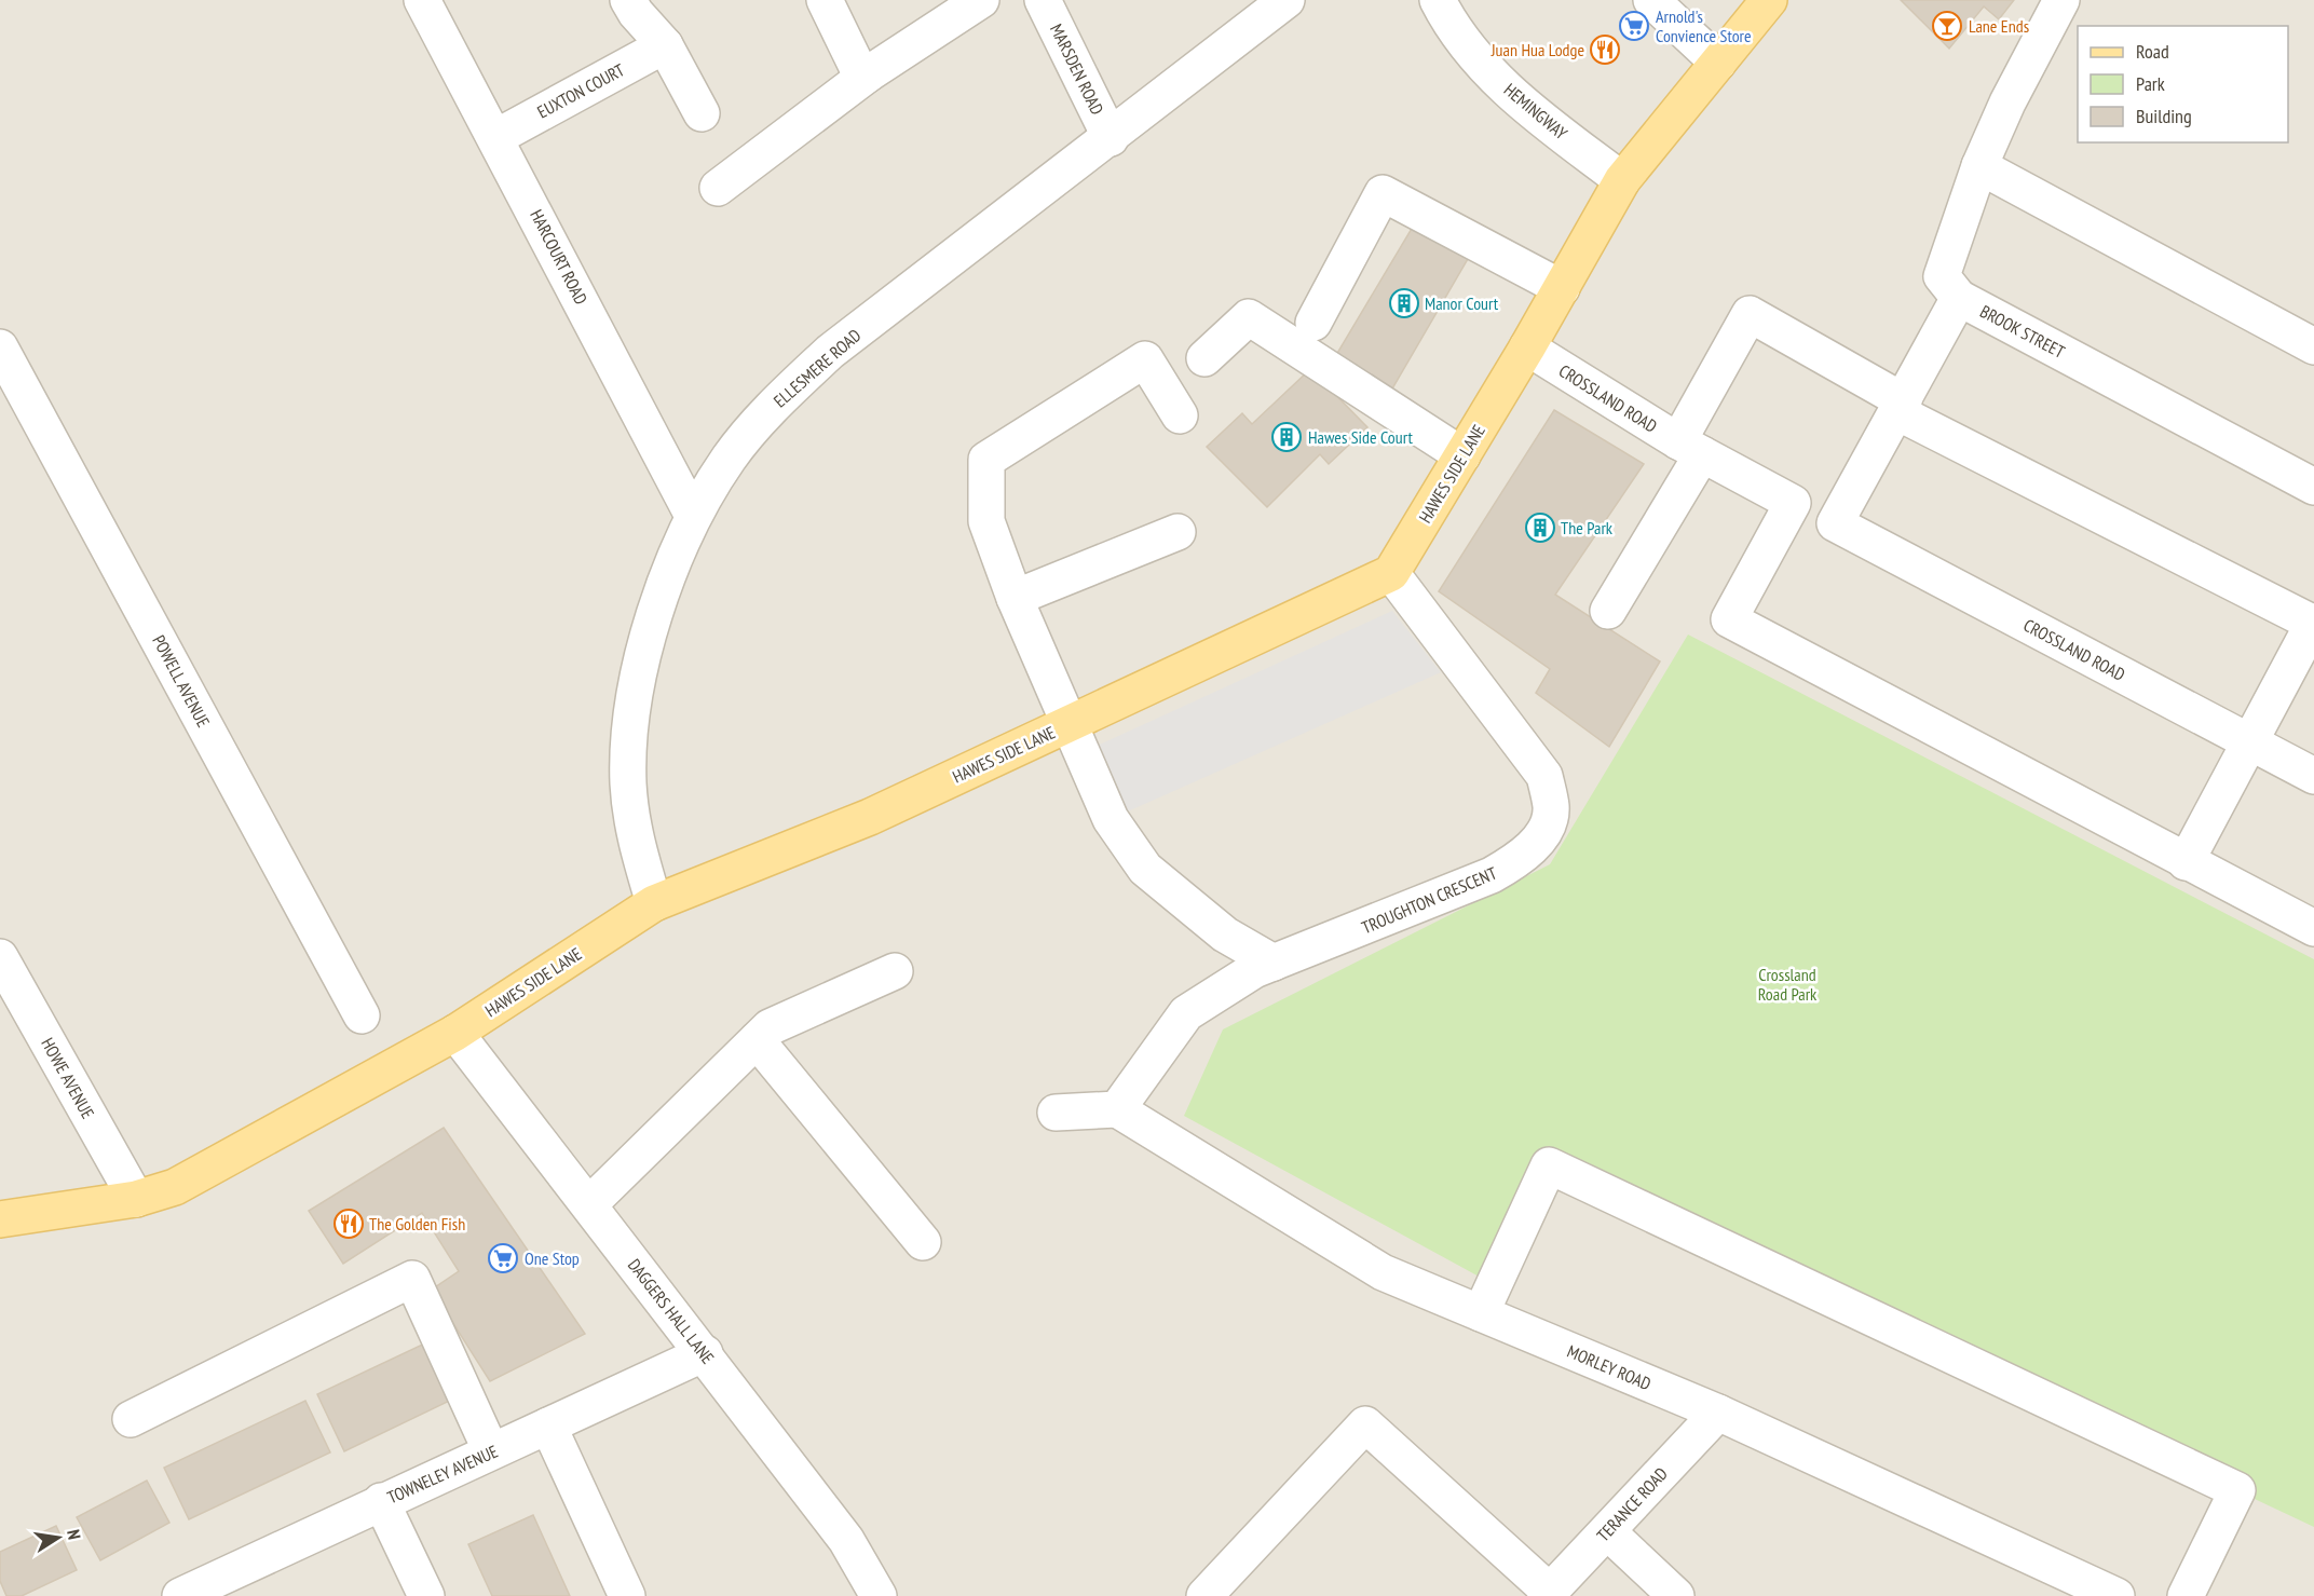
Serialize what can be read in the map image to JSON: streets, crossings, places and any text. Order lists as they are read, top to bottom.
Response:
{
  "streets": {
    "main road": ["HAWES SIDE LANE"],
    "street": [
      "MARSDEN ROAD",
      "EUXTON COURT",
      "HEMINGWAY",
      "HARCOURT ROAD",
      "BROOK STREET",
      "ELLESMERE ROAD",
      "CROSSLAND ROAD",
      "POWELL AVENUE",
      "TROUGHTON CRESCENT",
      "HOWE AVENUE",
      "DAGGERS HALL LANE",
      "MORLEY ROAD",
      "TOWNELEY AVENUE",
      "TERANCE ROAD"
    ]
  },
  "crossings": [
    ["MARSDEN ROAD", "ELLESMERE ROAD"],
    ["EUXTON COURT", "HARCOURT ROAD"],
    ["HEMINGWAY", "HAWES SIDE LANE"],
    ["HARCOURT ROAD", "ELLESMERE ROAD"],
    ["BROOK STREET", "CROSSLAND ROAD"],
    ["ELLESMERE ROAD", "HAWES SIDE LANE"],
    ["CROSSLAND ROAD", "HAWES SIDE LANE"],
    ["HAWES SIDE LANE", "TROUGHTON CRESCENT"],
    ["HAWES SIDE LANE", "HOWE AVENUE"],
    ["HAWES SIDE LANE", "DAGGERS HALL LANE"],
    ["TROUGHTON CRESCENT", "MORLEY ROAD"],
    ["DAGGERS HALL LANE", "TOWNELEY AVENUE"],
    ["MORLEY ROAD", "TERANCE ROAD"]
  ],
  "parks": ["Crossland Road Park"],
  "places": {
    "supermarket": ["Arnold's Convience Store", "One Stop"],
    "bar": ["Lane Ends"],
    "restaurant": ["Juan Hua Lodge", "The Golden Fish"],
    "building": ["Manor Court", "Hawes Side Court", "The Park"]
  },
  "legend": ["Road", "Park", "Building"],
  "north": "right"
}
